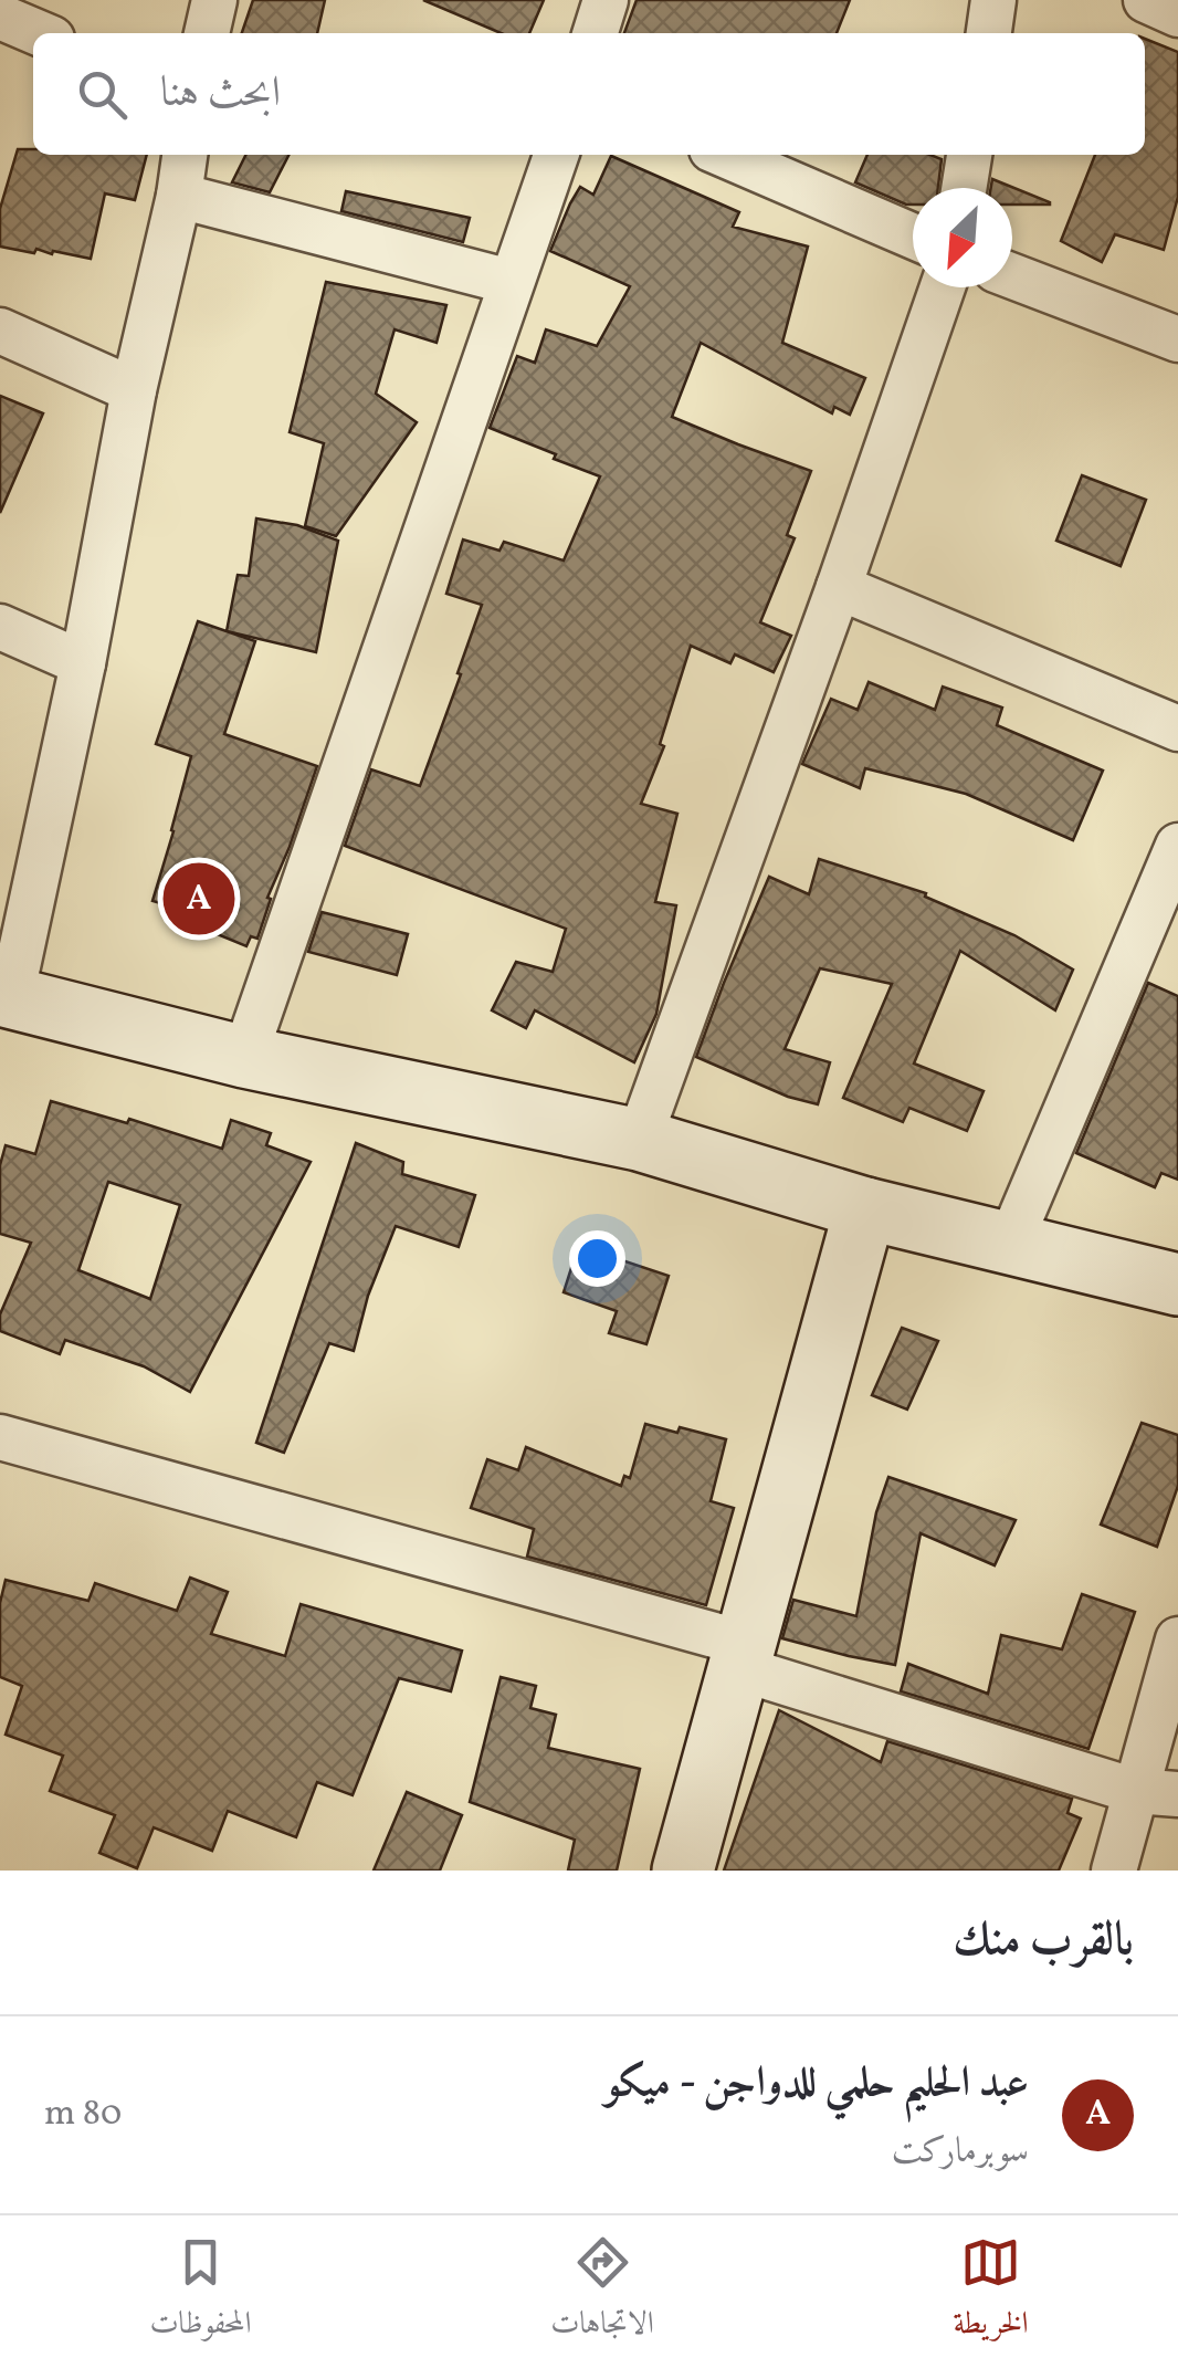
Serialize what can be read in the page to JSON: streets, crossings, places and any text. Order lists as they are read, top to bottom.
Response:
{
  "north": "bottom left",
  "page": {
    "search": "ابحث هنا",
    "pins": "A",
    "heading": "بالقرب منك",
    "list": [
      {
        "mark": "A",
        "name": "عبد الحليم حلمي للدواجن - ميكو",
        "note": "سوبرماركت",
        "value": "80 m"
      }
    ],
    "nav": ["الخريطة", "الاتجاهات", "المحفوظات"]
  }
}
